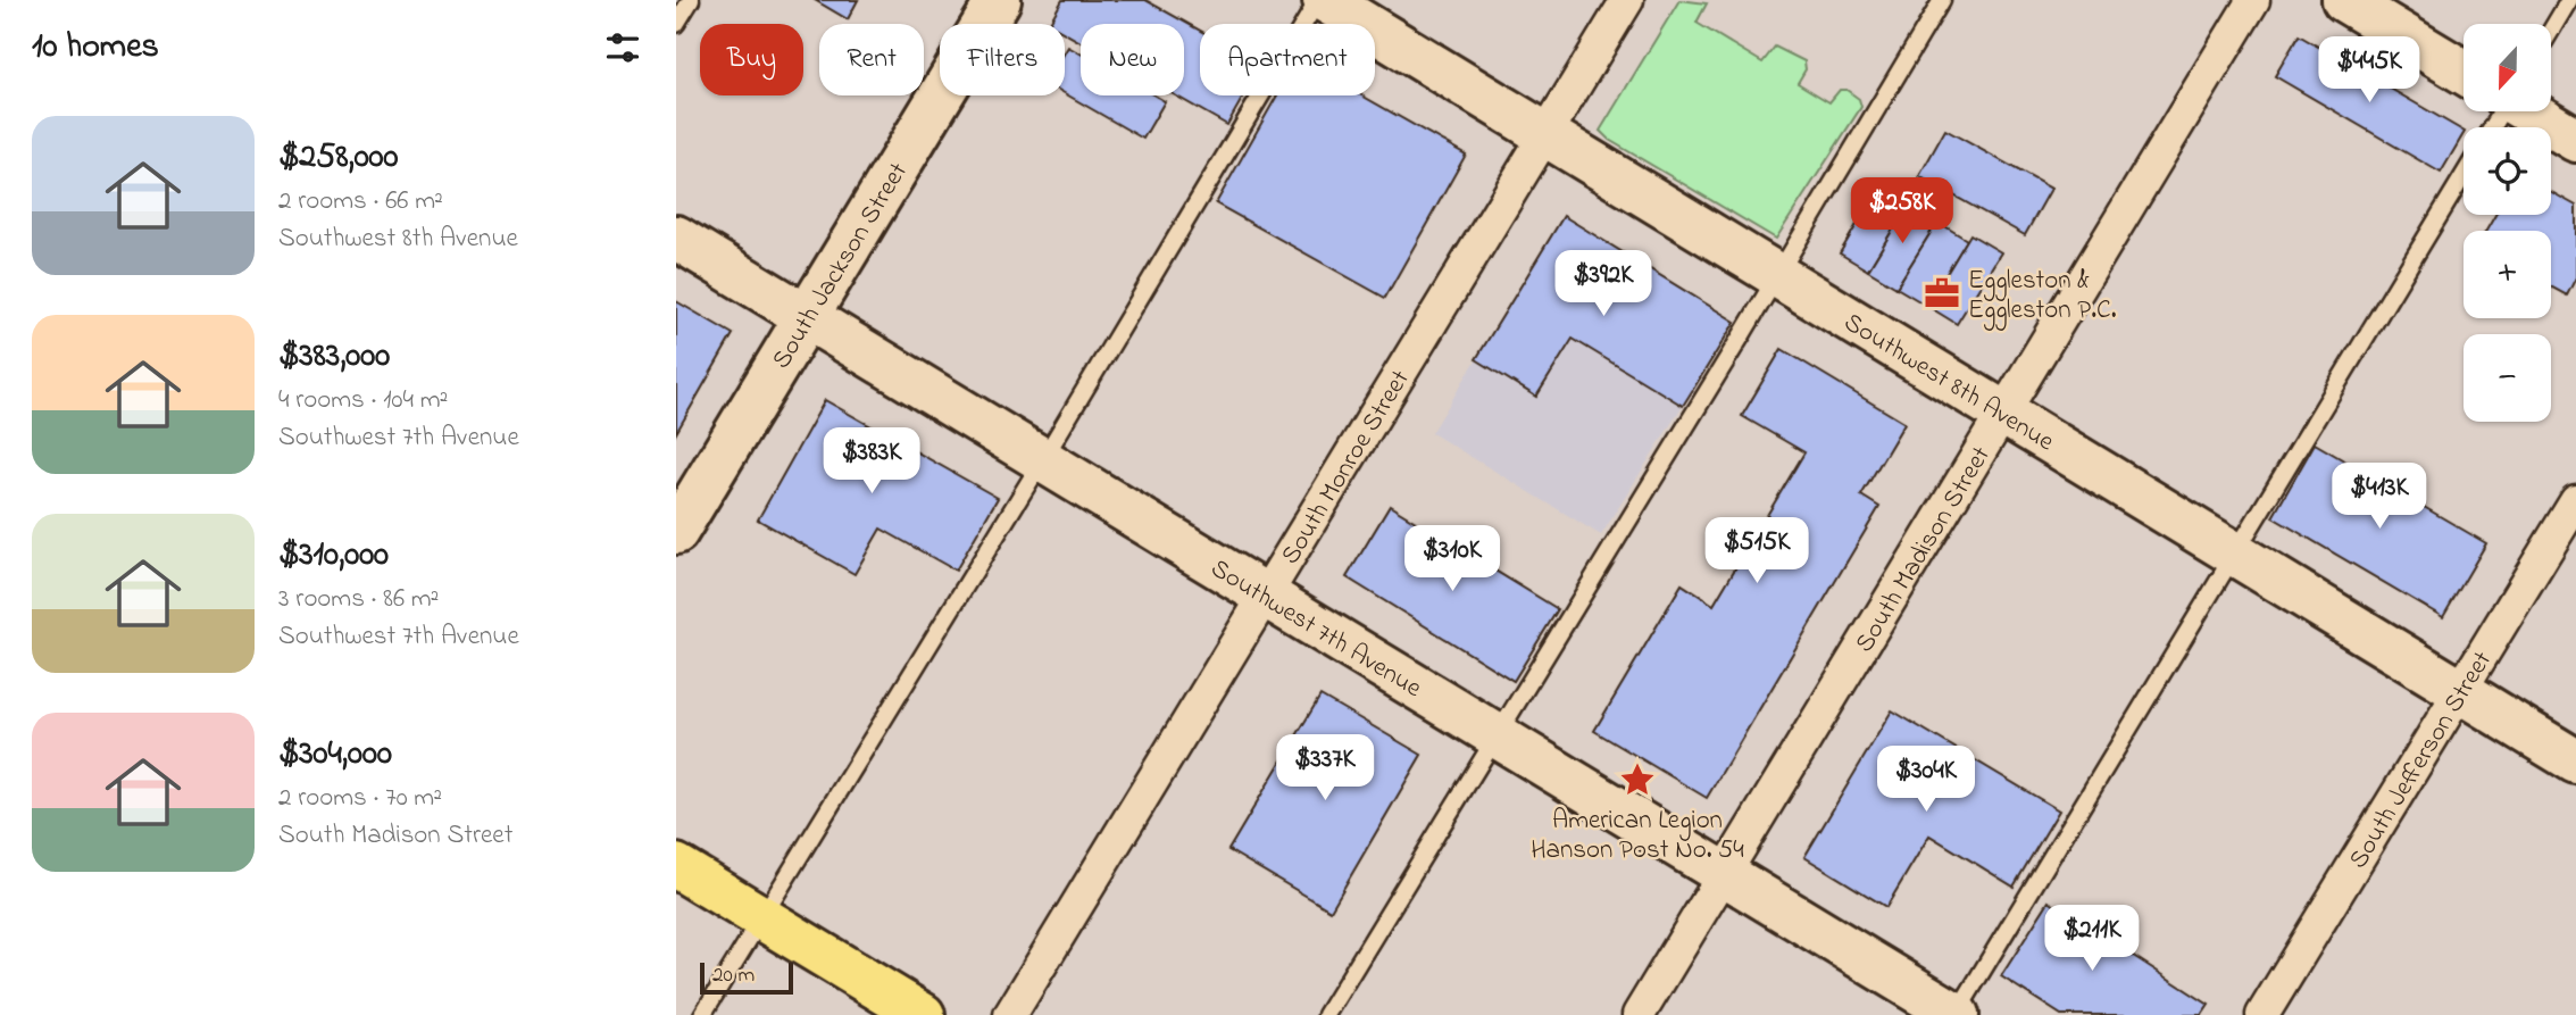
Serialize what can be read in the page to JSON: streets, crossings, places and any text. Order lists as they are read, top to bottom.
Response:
{
  "streets": {
    "main road": ["South Jackson Street", "Southwest 8th Avenue", "Southwest 7th Avenue"],
    "street": ["South Monroe Street", "South Madison Street", "South Jefferson Street"]
  },
  "crossings": [
    ["South Jackson Street", "Southwest 7th Avenue"],
    ["Southwest 8th Avenue", "South Monroe Street"],
    ["Southwest 8th Avenue", "South Madison Street"],
    ["Southwest 8th Avenue", "South Jefferson Street"],
    ["South Monroe Street", "Southwest 7th Avenue"],
    ["South Madison Street", "Southwest 7th Avenue"]
  ],
  "places": {
    "office": ["Eggleston & Eggleston P.C."],
    "place": ["American Legion Hanson Post No. 54"]
  },
  "scale_bar": "20 m",
  "north": "bottom",
  "page": {
    "heading": "10 homes",
    "map_buttons": ["+", "−"],
    "chip": [
      "Buy",
      "Rent",
      "Filters",
      "New",
      "Apartment"
    ],
    "price": [
      "$445K",
      "$258K",
      "$392K",
      "$383K",
      "$413K",
      "$515K",
      "$310K",
      "$337K",
      "$304K",
      "$211K"
    ],
    "list": [
      {
        "name": "$258,000",
        "note": "2 rooms · 66 m² · Southwest 8th Avenue"
      },
      {
        "name": "$383,000",
        "note": "4 rooms · 104 m² · Southwest 7th Avenue"
      },
      {
        "name": "$310,000",
        "note": "3 rooms · 86 m² · Southwest 7th Avenue"
      },
      {
        "name": "$304,000",
        "note": "2 rooms · 70 m² · South Madison Street"
      }
    ],
    "scale": "20 m"
  }
}
